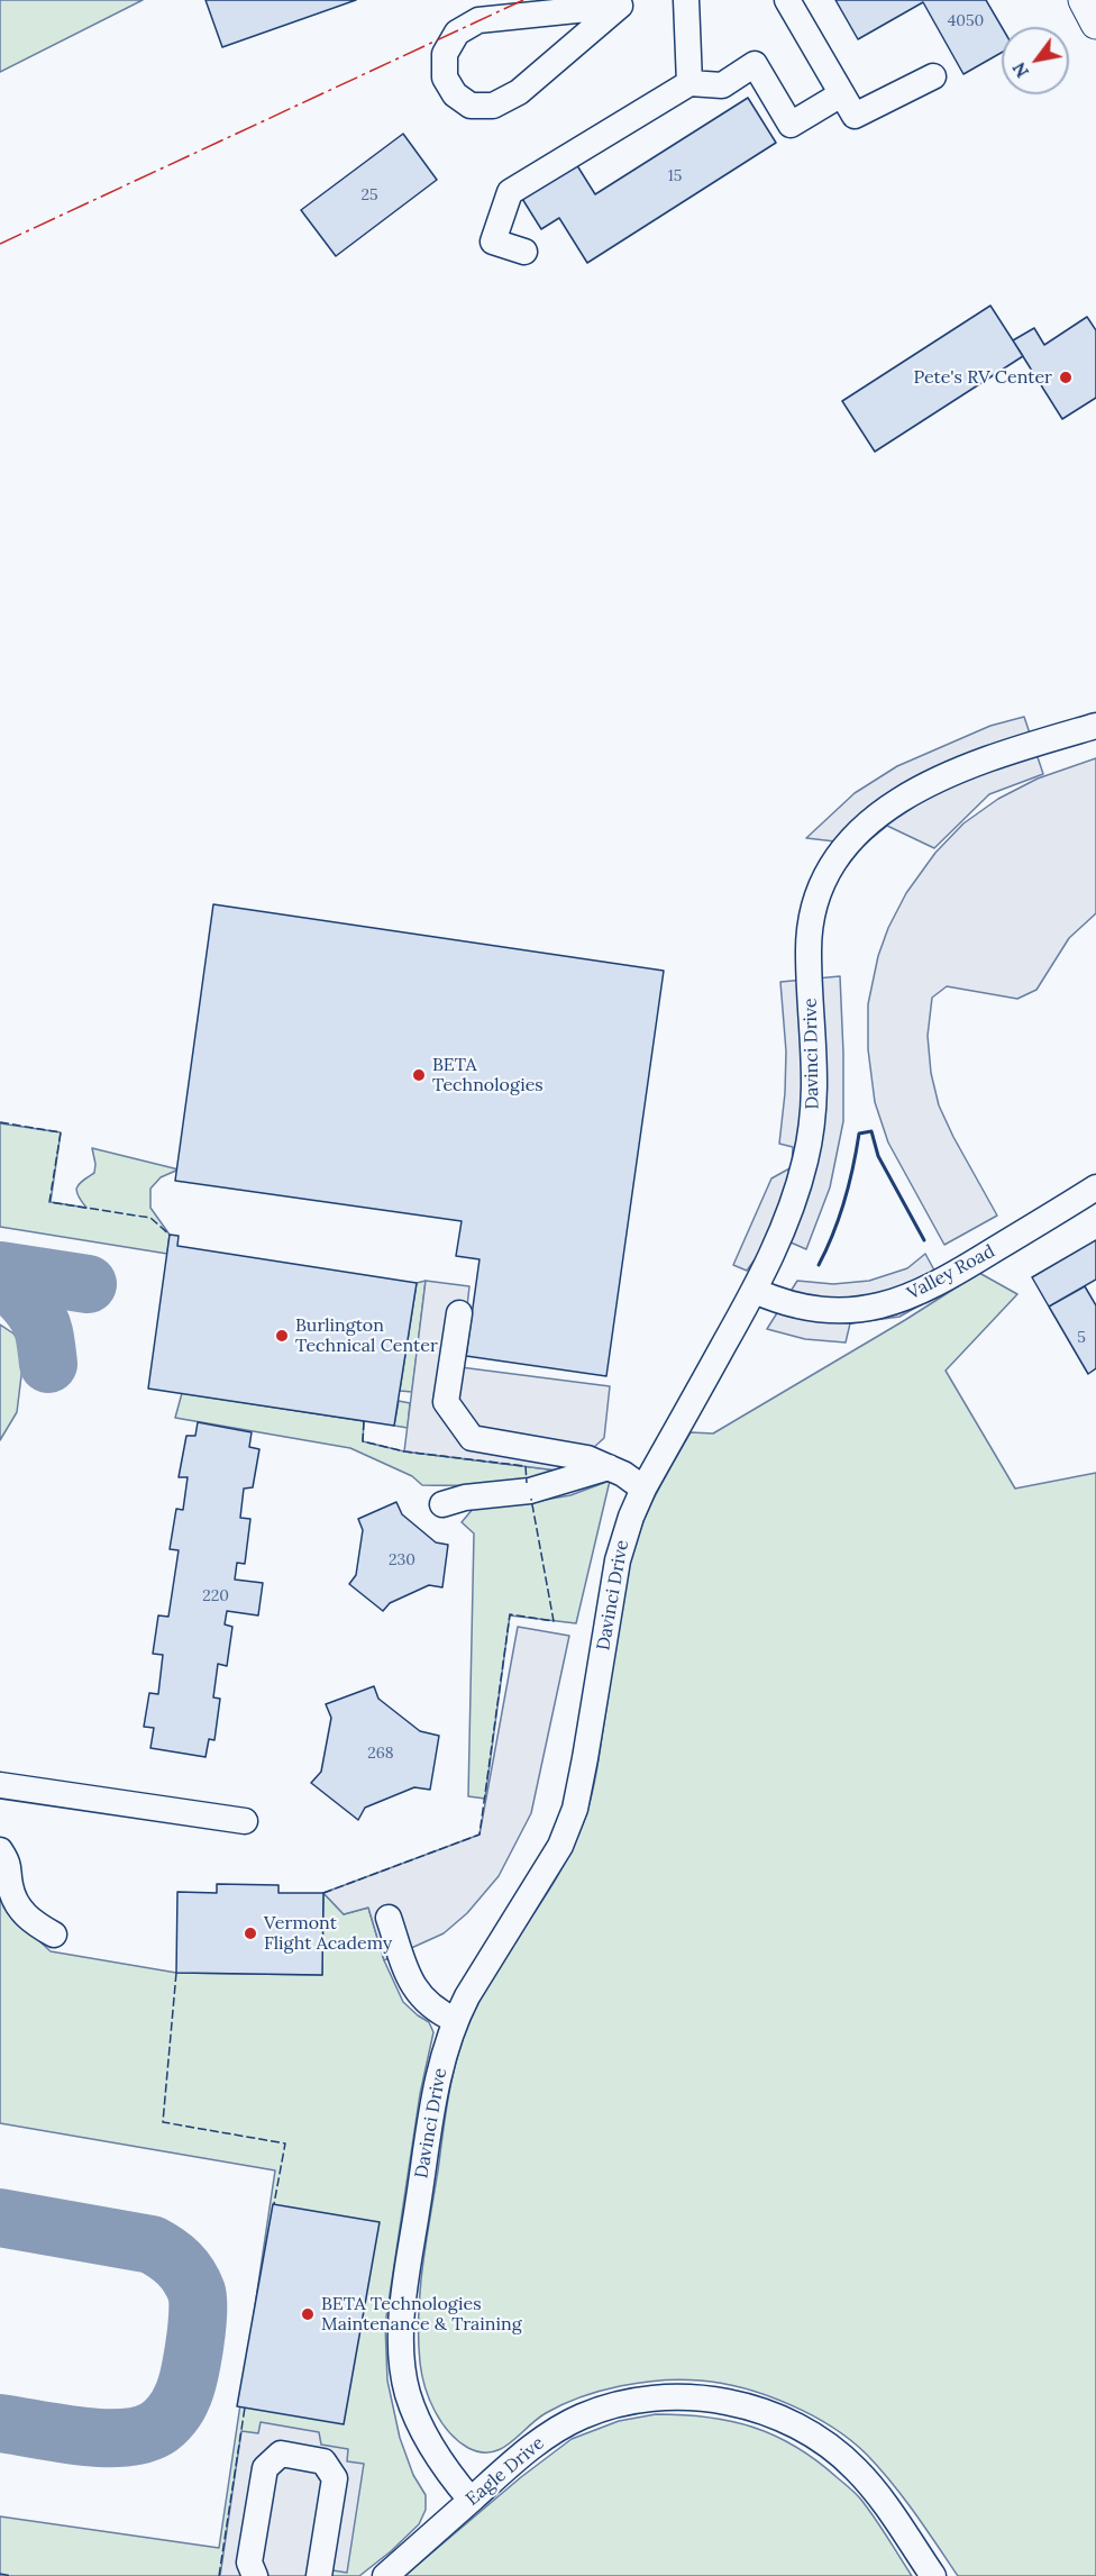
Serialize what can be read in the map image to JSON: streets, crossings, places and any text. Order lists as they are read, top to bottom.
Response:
{
  "streets": {
    "street": ["Davinci Drive", "Valley Road", "Eagle Drive"]
  },
  "crossings": [
    ["Davinci Drive", "Valley Road"],
    ["Davinci Drive", "Eagle Drive"]
  ],
  "places": [
    "Pete's RV Center",
    "BETA Technologies",
    "Burlington Technical Center",
    "Vermont Flight Academy",
    "BETA Technologies Maintenance & Training"
  ],
  "house_numbers": [
    "4050",
    "15",
    "25",
    "5",
    "230",
    "220",
    "268"
  ],
  "north": "bottom left"
}
